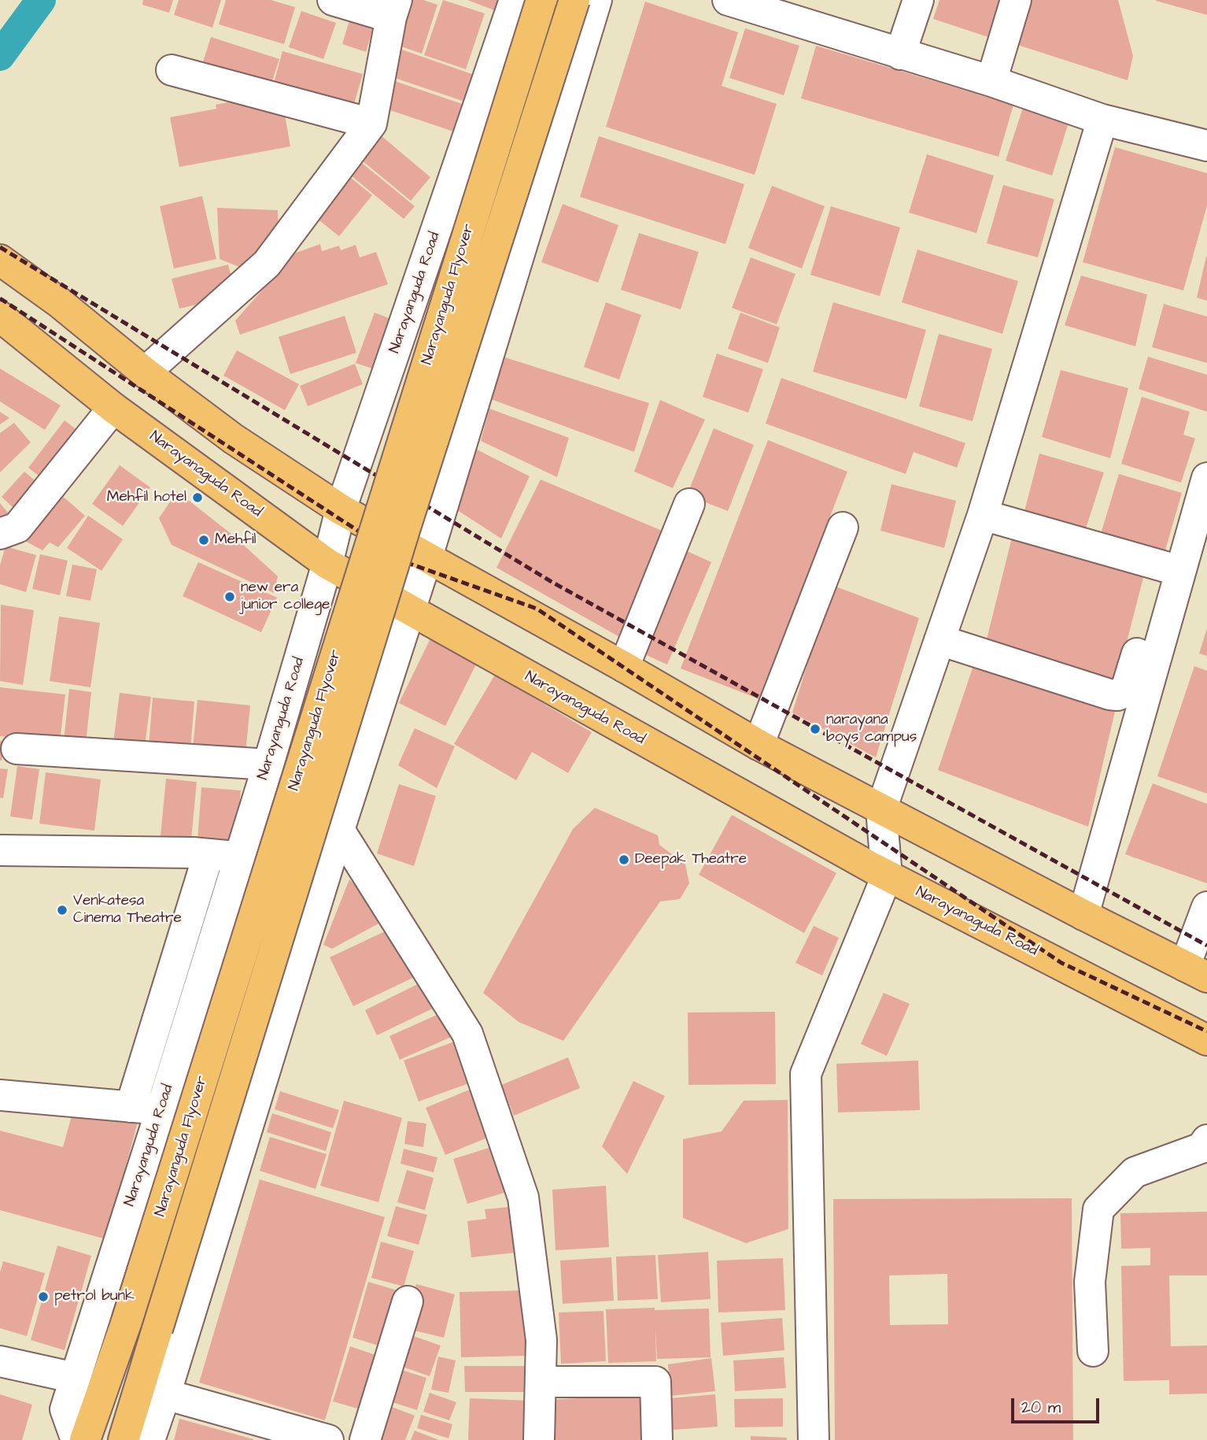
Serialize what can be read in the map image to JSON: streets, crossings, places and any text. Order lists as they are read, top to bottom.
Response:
{
  "streets": {
    "main road": ["Narayanguda Flyover", "Narayanaguda Road"],
    "street": ["Narayanguda Road"]
  },
  "crossings": [
    ["Narayanguda Road", "Narayanaguda Road"]
  ],
  "places": [
    "Mehfil hotel",
    "Mehfil",
    "new era junior college",
    "narayana boys campus",
    "Deepak Theatre",
    "Venkatesa Cinema Theatre",
    "petrol bunk"
  ],
  "scale_bar": "20 m"
}
